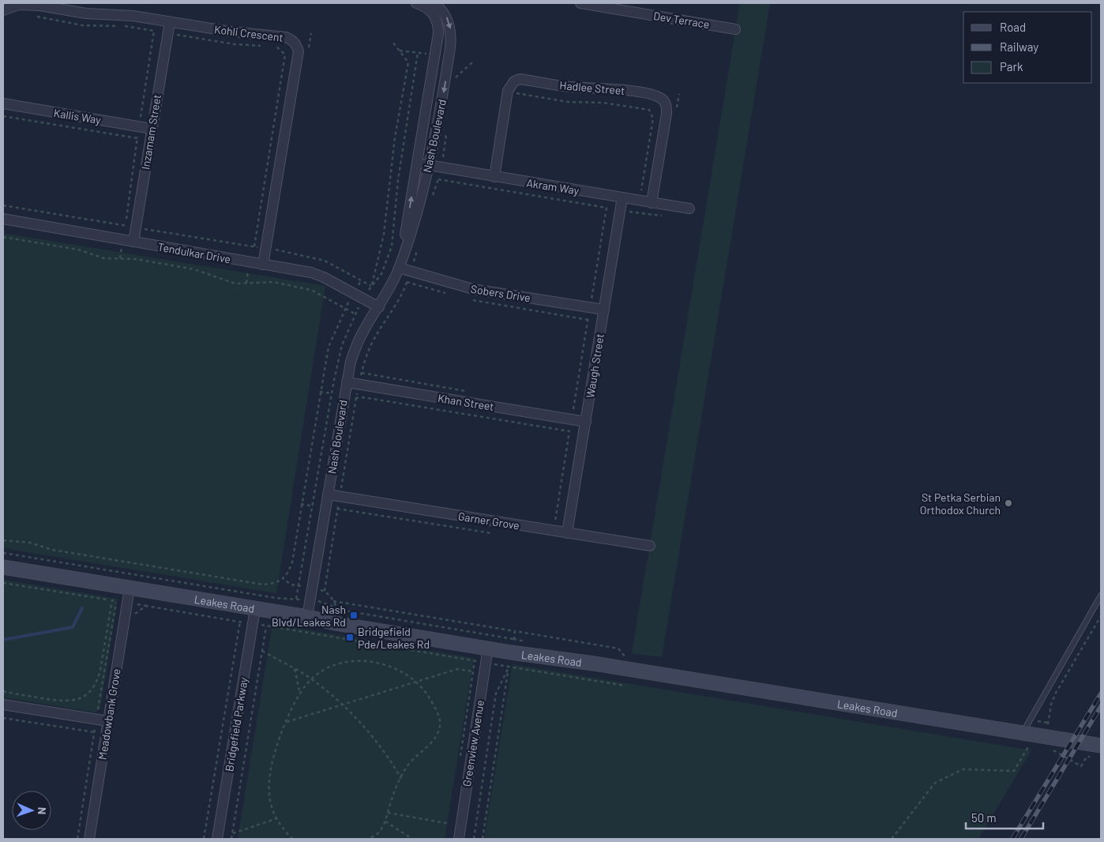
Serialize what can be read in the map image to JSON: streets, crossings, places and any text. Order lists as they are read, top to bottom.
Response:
{
  "streets": {
    "street": [
      "Dev Terrace",
      "Kohli Crescent",
      "Hadlee Street",
      "Kallis Way",
      "Inzamam Street",
      "Nash Boulevard",
      "Akram Way",
      "Tendulkar Drive",
      "Sobers Drive",
      "Waugh Street",
      "Khan Street",
      "Garner Grove",
      "Leakes Road",
      "Meadowbank Grove",
      "Bridgefield Parkway",
      "Greenview Avenue"
    ]
  },
  "crossings": [
    ["Kohli Crescent", "Inzamam Street"],
    ["Kohli Crescent", "Tendulkar Drive"],
    ["Hadlee Street", "Akram Way"],
    ["Kallis Way", "Inzamam Street"],
    ["Inzamam Street", "Tendulkar Drive"],
    ["Nash Boulevard", "Akram Way"],
    ["Nash Boulevard", "Tendulkar Drive"],
    ["Nash Boulevard", "Sobers Drive"],
    ["Nash Boulevard", "Khan Street"],
    ["Nash Boulevard", "Garner Grove"],
    ["Nash Boulevard", "Leakes Road"],
    ["Akram Way", "Waugh Street"],
    ["Sobers Drive", "Waugh Street"],
    ["Waugh Street", "Khan Street"],
    ["Waugh Street", "Garner Grove"],
    ["Leakes Road", "Meadowbank Grove"],
    ["Leakes Road", "Bridgefield Parkway"],
    ["Leakes Road", "Greenview Avenue"]
  ],
  "places": {
    "other": ["St Petka Serbian Orthodox Church"],
    "transit": ["Nash Blvd/Leakes Rd", "Bridgefield Pde/Leakes Rd"]
  },
  "legend": ["Road", "Railway", "Park"],
  "scale_bar": "50 m",
  "north": "right"
}
